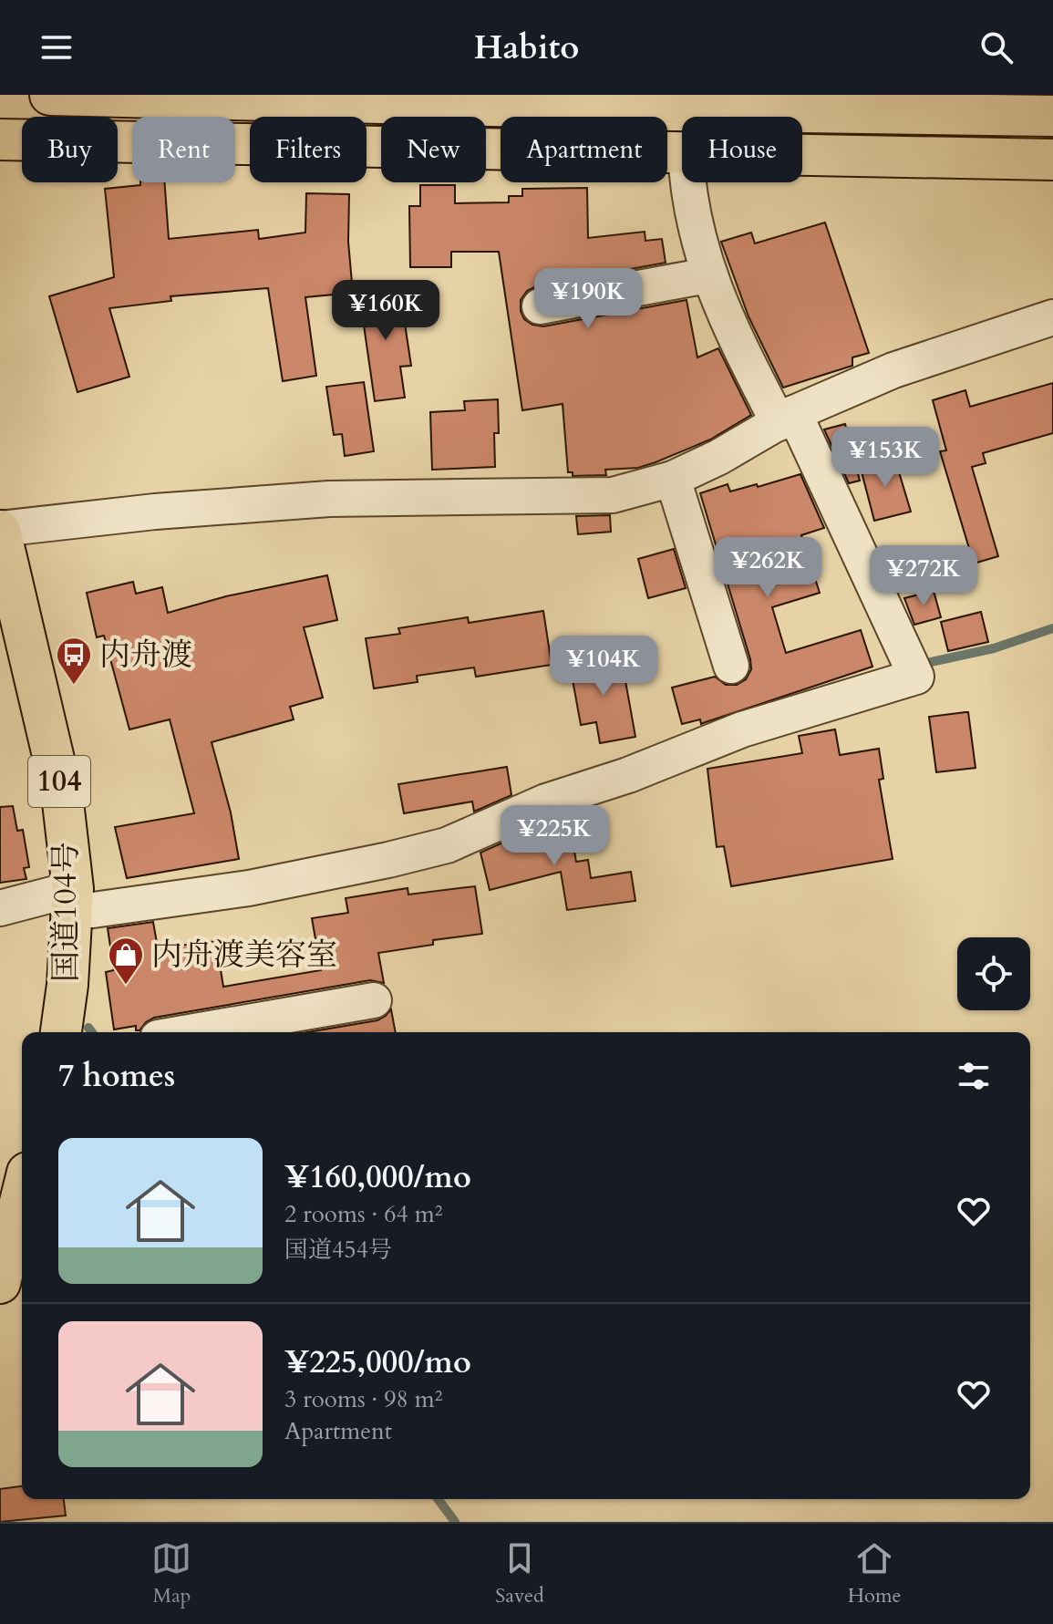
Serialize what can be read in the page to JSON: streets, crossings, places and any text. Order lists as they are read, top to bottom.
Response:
{
  "streets": {
    "highway": ["104", "国道104号"]
  },
  "places": {
    "bus stop": ["内舟渡"],
    "shop": ["内舟渡美容室"]
  },
  "page": {
    "header": "Habito",
    "chip": [
      "Buy",
      "Rent",
      "Filters",
      "New",
      "Apartment",
      "House"
    ],
    "price": [
      "¥190K",
      "¥160K",
      "¥153K",
      "¥262K",
      "¥272K",
      "¥104K",
      "¥225K"
    ],
    "heading": "7 homes",
    "list": [
      {
        "name": "¥160,000/mo",
        "note": "2 rooms · 64 m² · 国道454号"
      },
      {
        "name": "¥225,000/mo",
        "note": "3 rooms · 98 m² · Apartment"
      }
    ],
    "tabs": ["Map", "Saved", "Home"]
  }
}
